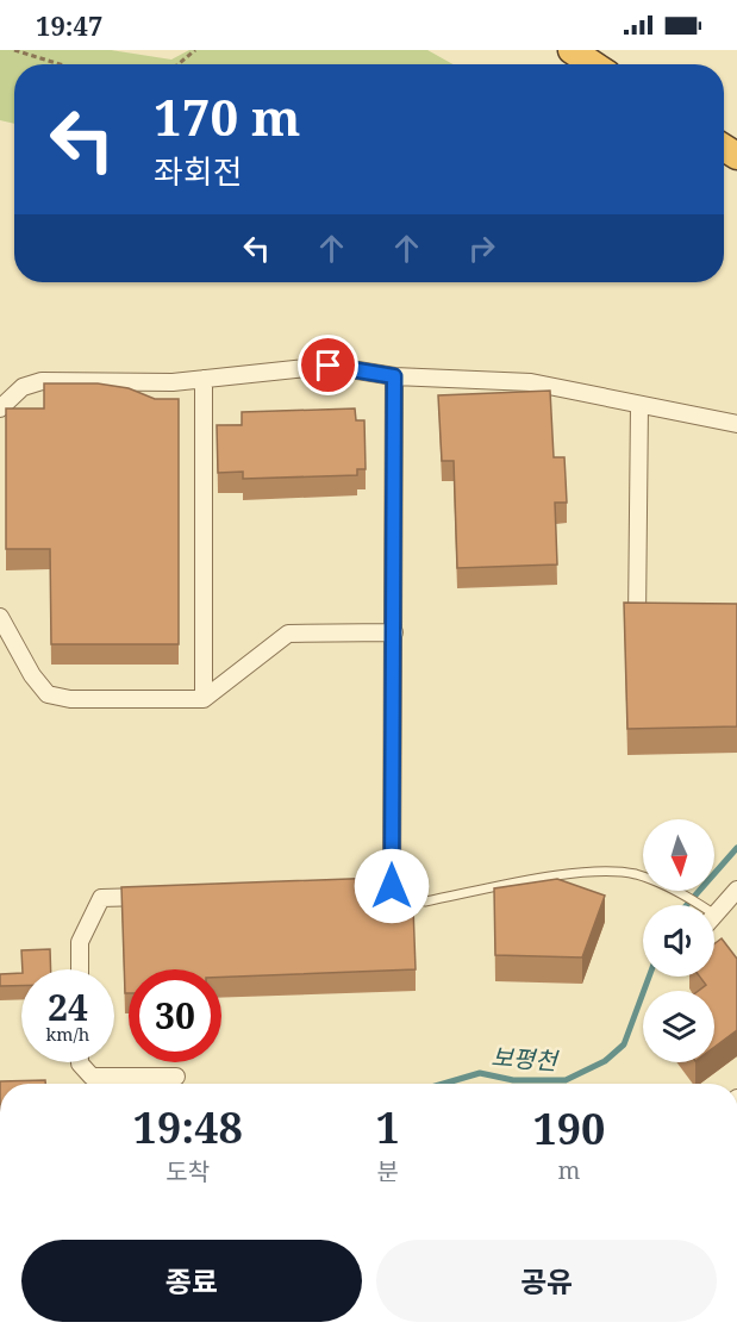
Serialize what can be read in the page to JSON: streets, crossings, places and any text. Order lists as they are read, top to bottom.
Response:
{
  "water": ["보평천"],
  "north": "bottom",
  "page": {
    "status": "19:47",
    "turn": ["170 m", "좌회전"],
    "speed": "24 km/h",
    "limit": "30",
    "eta": [
      "19:48",
      "도착",
      "1",
      "분",
      "190",
      "m"
    ],
    "buttons": ["종료", "공유"]
  }
}
